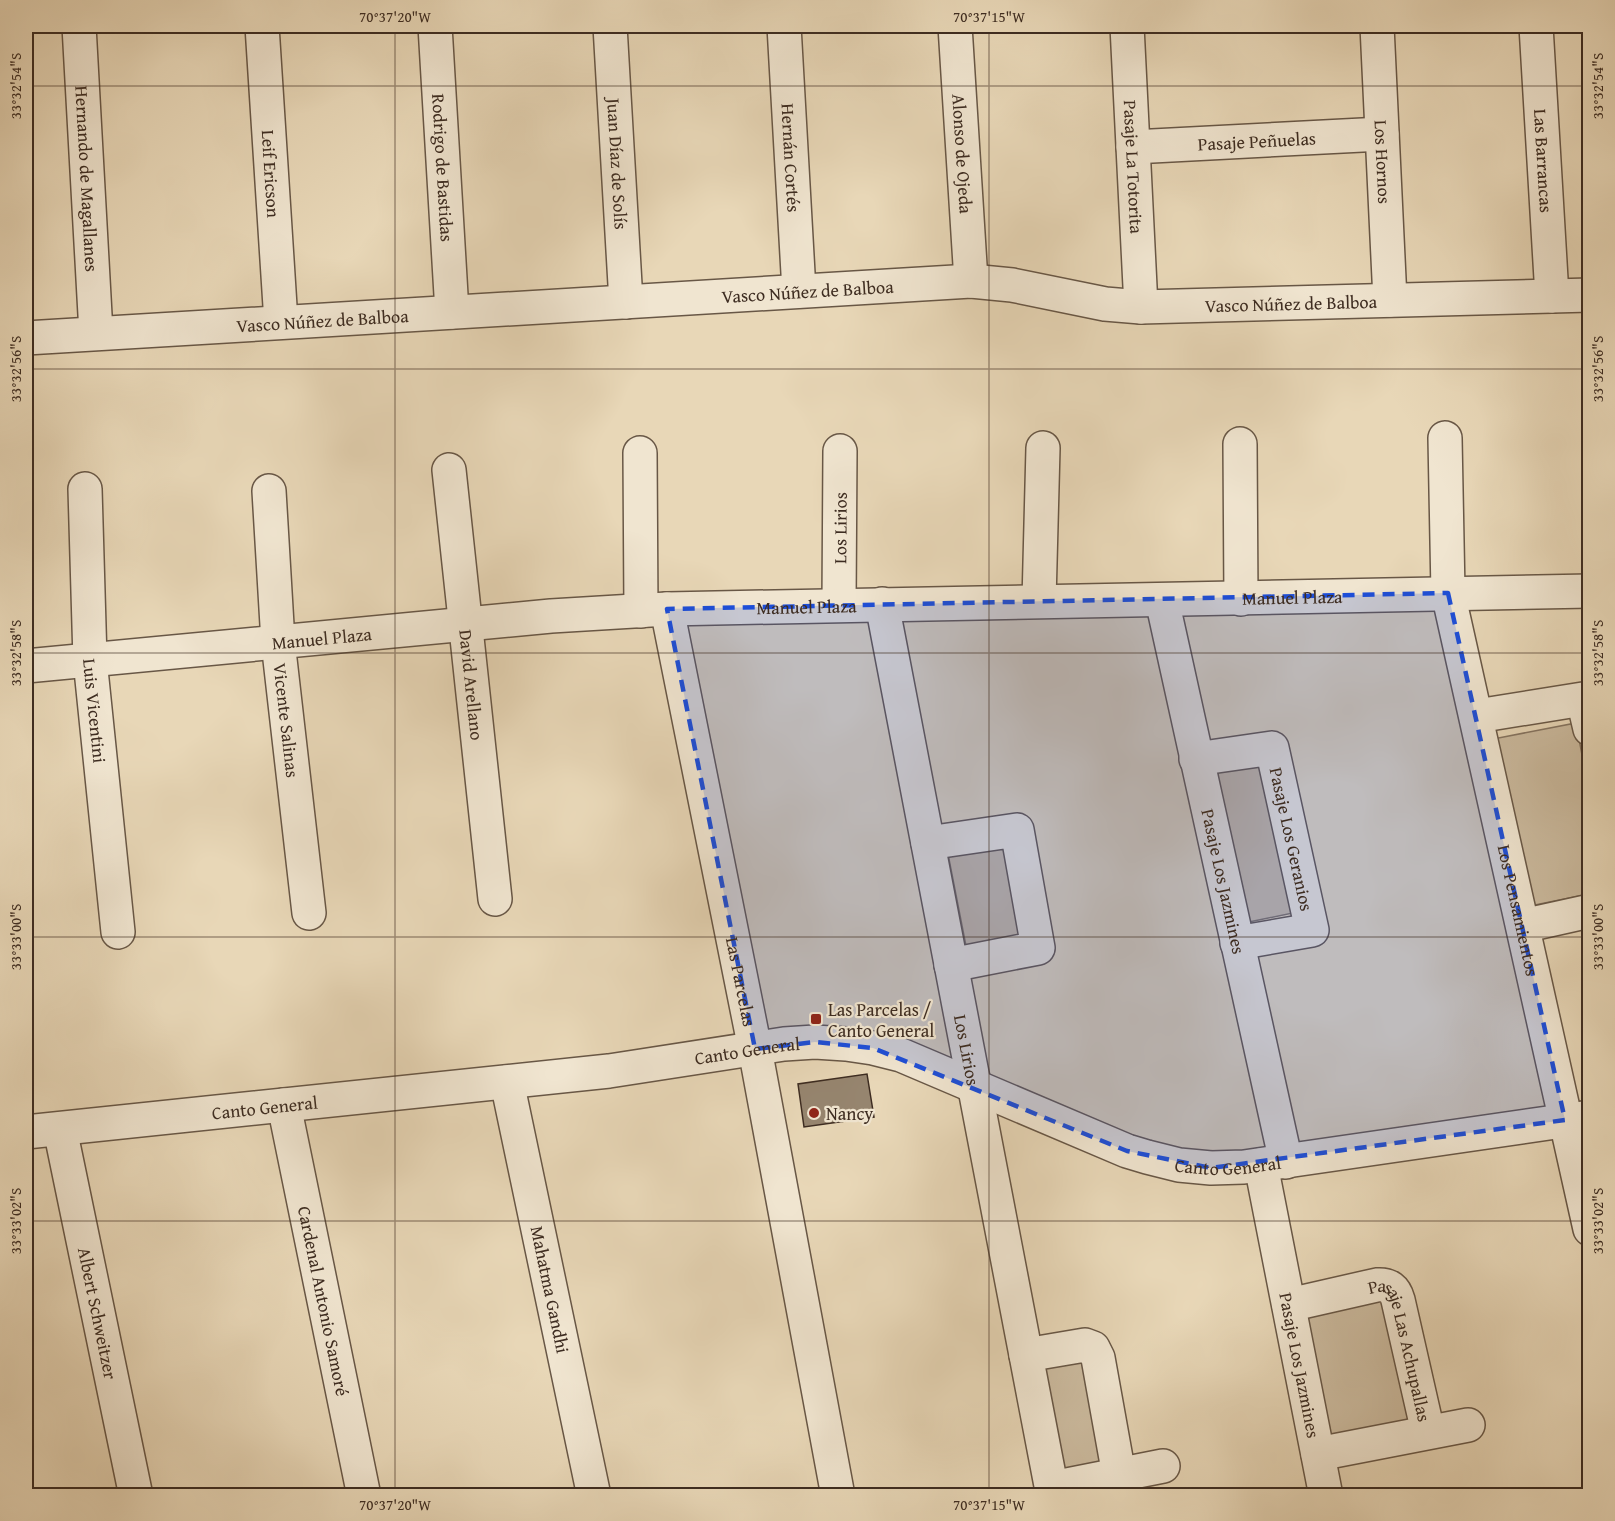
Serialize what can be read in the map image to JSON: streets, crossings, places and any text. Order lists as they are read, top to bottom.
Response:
{
  "streets": {
    "street": [
      "Pasaje Peñuelas",
      "Alonso de Ojeda",
      "Hernán Cortés",
      "Las Barrancas",
      "Los Hornos",
      "Juan Díaz de Solís",
      "Pasaje La Totorita",
      "Rodrigo de Bastidas",
      "Leif Ericson",
      "Hernando de Magallanes",
      "Vasco Núñez de Balboa",
      "Los Lirios",
      "Manuel Plaza",
      "David Arellano",
      "Luis Vicentini",
      "Vicente Salinas",
      "Pasaje Los Geranios",
      "Pasaje Los Jazmines",
      "Los Pensamientos",
      "Las Parcelas",
      "Canto General",
      "Mahatma Gandhi",
      "Cardenal Antonio Samoré",
      "Albert Schweitzer",
      "Pasaje Las Achupallas"
    ]
  },
  "crossings": [
    ["Pasaje Peñuelas", "Los Hornos"],
    ["Pasaje Peñuelas", "Pasaje La Totorita"],
    ["Alonso de Ojeda", "Vasco Núñez de Balboa"],
    ["Hernán Cortés", "Vasco Núñez de Balboa"],
    ["Las Barrancas", "Vasco Núñez de Balboa"],
    ["Los Hornos", "Vasco Núñez de Balboa"],
    ["Juan Díaz de Solís", "Vasco Núñez de Balboa"],
    ["Pasaje La Totorita", "Vasco Núñez de Balboa"],
    ["Rodrigo de Bastidas", "Vasco Núñez de Balboa"],
    ["Leif Ericson", "Vasco Núñez de Balboa"],
    ["Hernando de Magallanes", "Vasco Núñez de Balboa"],
    ["Los Lirios", "Manuel Plaza"],
    ["Los Lirios", "Canto General"],
    ["Manuel Plaza", "David Arellano"],
    ["Manuel Plaza", "Luis Vicentini"],
    ["Manuel Plaza", "Vicente Salinas"],
    ["Manuel Plaza", "Pasaje Los Jazmines"],
    ["Manuel Plaza", "Los Pensamientos"],
    ["Manuel Plaza", "Las Parcelas"],
    ["Pasaje Los Geranios", "Pasaje Los Jazmines"],
    ["Pasaje Los Jazmines", "Canto General"],
    ["Pasaje Los Jazmines", "Pasaje Las Achupallas"],
    ["Los Pensamientos", "Canto General"],
    ["Las Parcelas", "Canto General"],
    ["Canto General", "Mahatma Gandhi"],
    ["Canto General", "Cardenal Antonio Samoré"],
    ["Canto General", "Albert Schweitzer"]
  ],
  "places": {
    "transit": ["Las Parcelas / Canto General"],
    "other": ["Nancy"]
  },
  "coordinates": [
    "70°37'20\"W",
    "70°37'15\"W",
    "33°32'54\"S",
    "33°32'56\"S",
    "33°32'58\"S",
    "33°33'00\"S",
    "33°33'02\"S"
  ]
}
